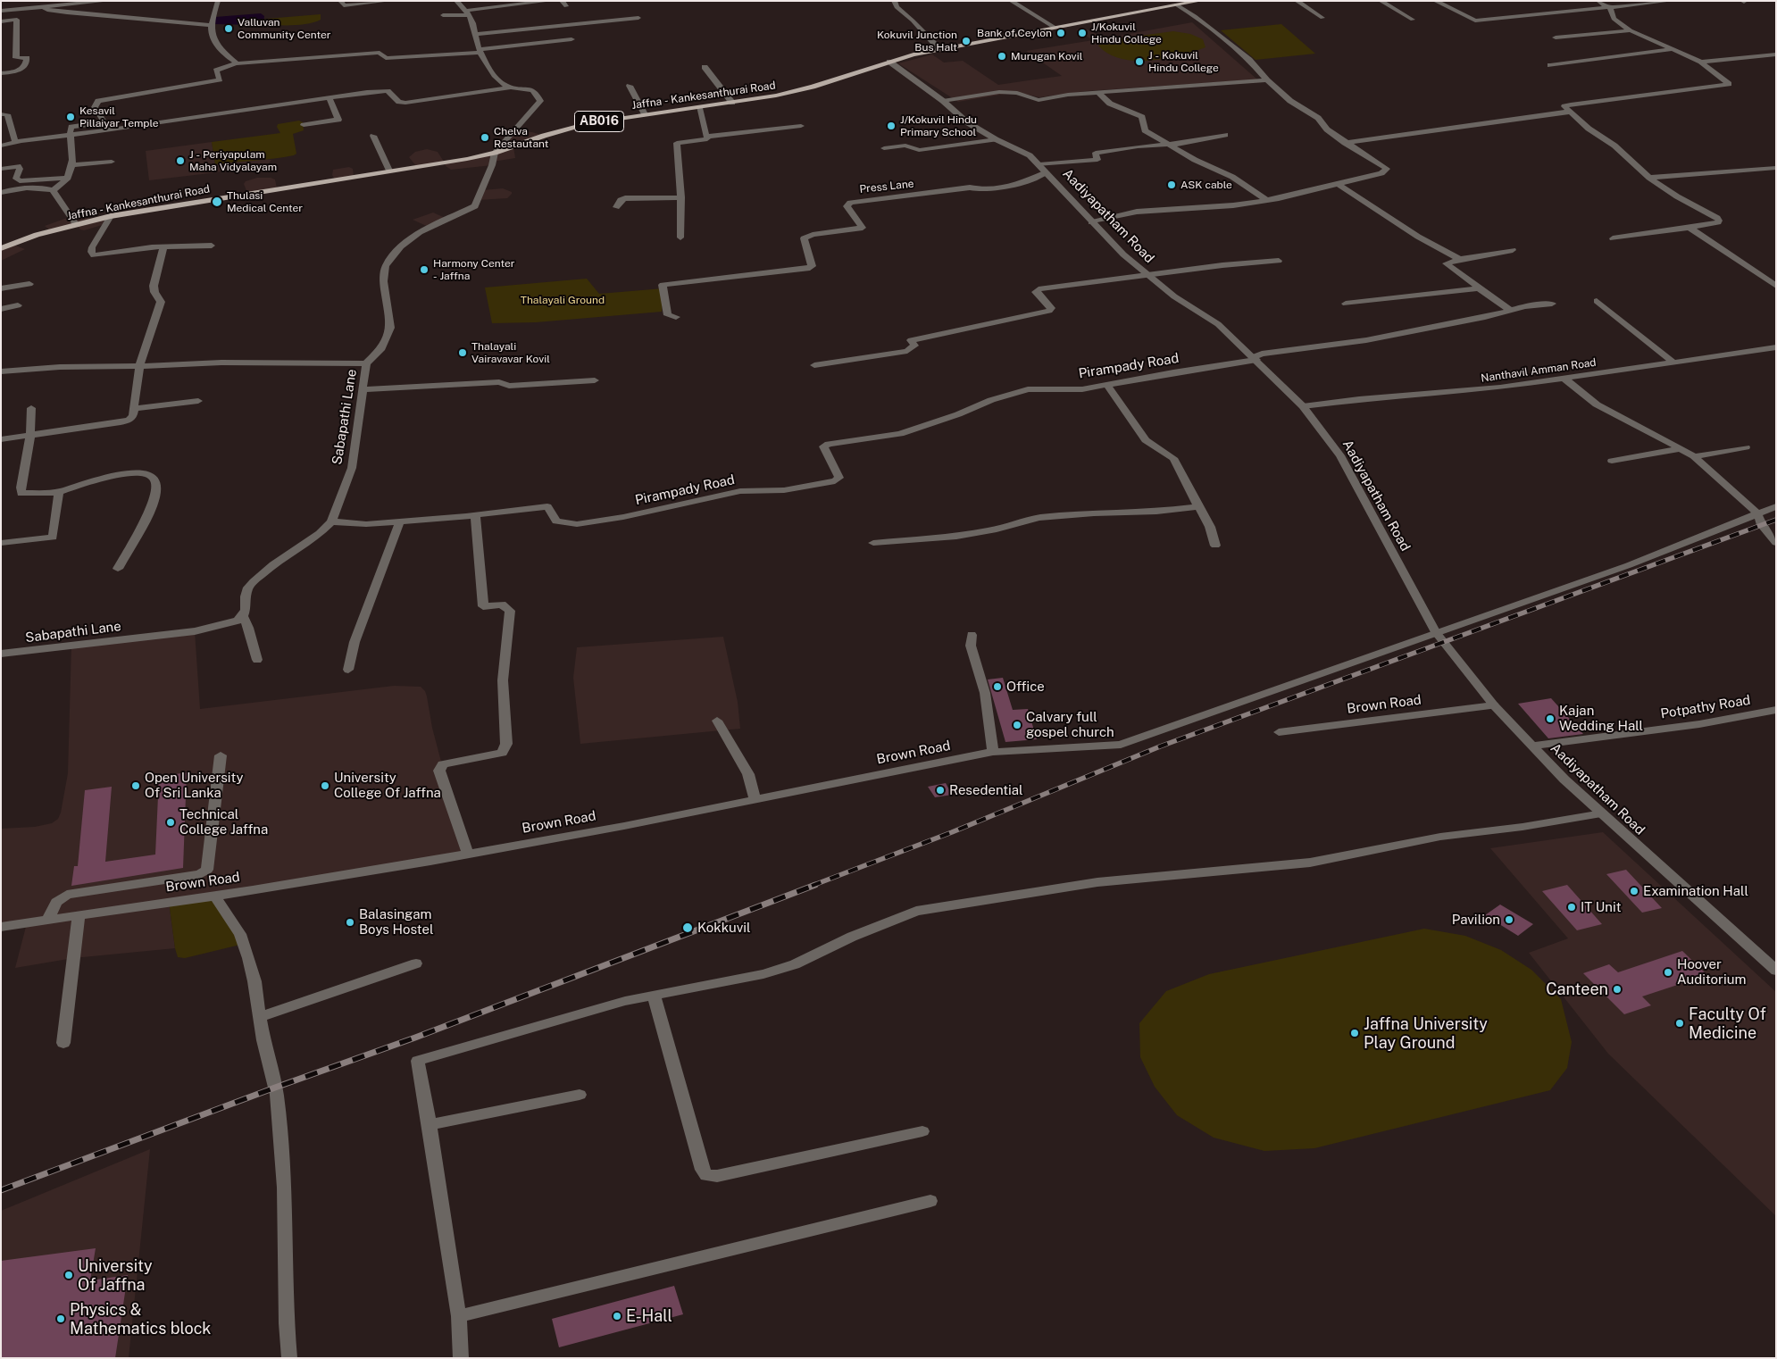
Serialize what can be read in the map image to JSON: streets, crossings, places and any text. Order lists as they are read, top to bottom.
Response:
{
  "streets": {
    "main road": ["Jaffna - Kankesanthurai Road", "AB016"],
    "street": [
      "Press Lane",
      "Aadiyapatham Road",
      "Pirampady Road",
      "Nanthavil Amman Road",
      "Sabapathi Lane",
      "Brown Road",
      "Potpathy Road"
    ]
  },
  "crossings": [
    ["Jaffna - Kankesanthurai Road", "Aadiyapatham Road"],
    ["Jaffna - Kankesanthurai Road", "Sabapathi Lane"],
    ["Press Lane", "Aadiyapatham Road"],
    ["Aadiyapatham Road", "Pirampady Road"],
    ["Aadiyapatham Road", "Nanthavil Amman Road"],
    ["Aadiyapatham Road", "Brown Road"],
    ["Aadiyapatham Road", "Potpathy Road"],
    ["Pirampady Road", "Sabapathi Lane"]
  ],
  "parks": ["Thalayali Ground"],
  "places": [
    "Valluvan Community Center",
    "Bank of Ceylon",
    "J/Kokuvil Hindu College",
    "Kokuvil Junction Bus Halt",
    "Murugan Kovil",
    "J - Kokuvil Hindu College",
    "Kesavil Pillaiyar Temple",
    "J/Kokuvil Hindu Primary School",
    "Chelva Restautant",
    "J - Periyapulam Maha Vidyalayam",
    "ASK cable",
    "Thulasi Medical Center",
    "Harmony Center - Jaffna",
    "Thalayali Vairavavar Kovil",
    "Office",
    "Kajan Wedding Hall",
    "Calvary full gospel church",
    "Open University Of Sri Lanka",
    "University College Of Jaffna",
    "Resedential",
    "Technical College Jaffna",
    "Examination Hall",
    "IT Unit",
    "Pavilion",
    "Balasingam Boys Hostel",
    "Kokkuvil",
    "Hoover Auditorium",
    "Canteen",
    "Faculty Of Medicine",
    "Jaffna University Play Ground",
    "University Of Jaffna",
    "E-Hall",
    "Physics & Mathematics block"
  ]
}
